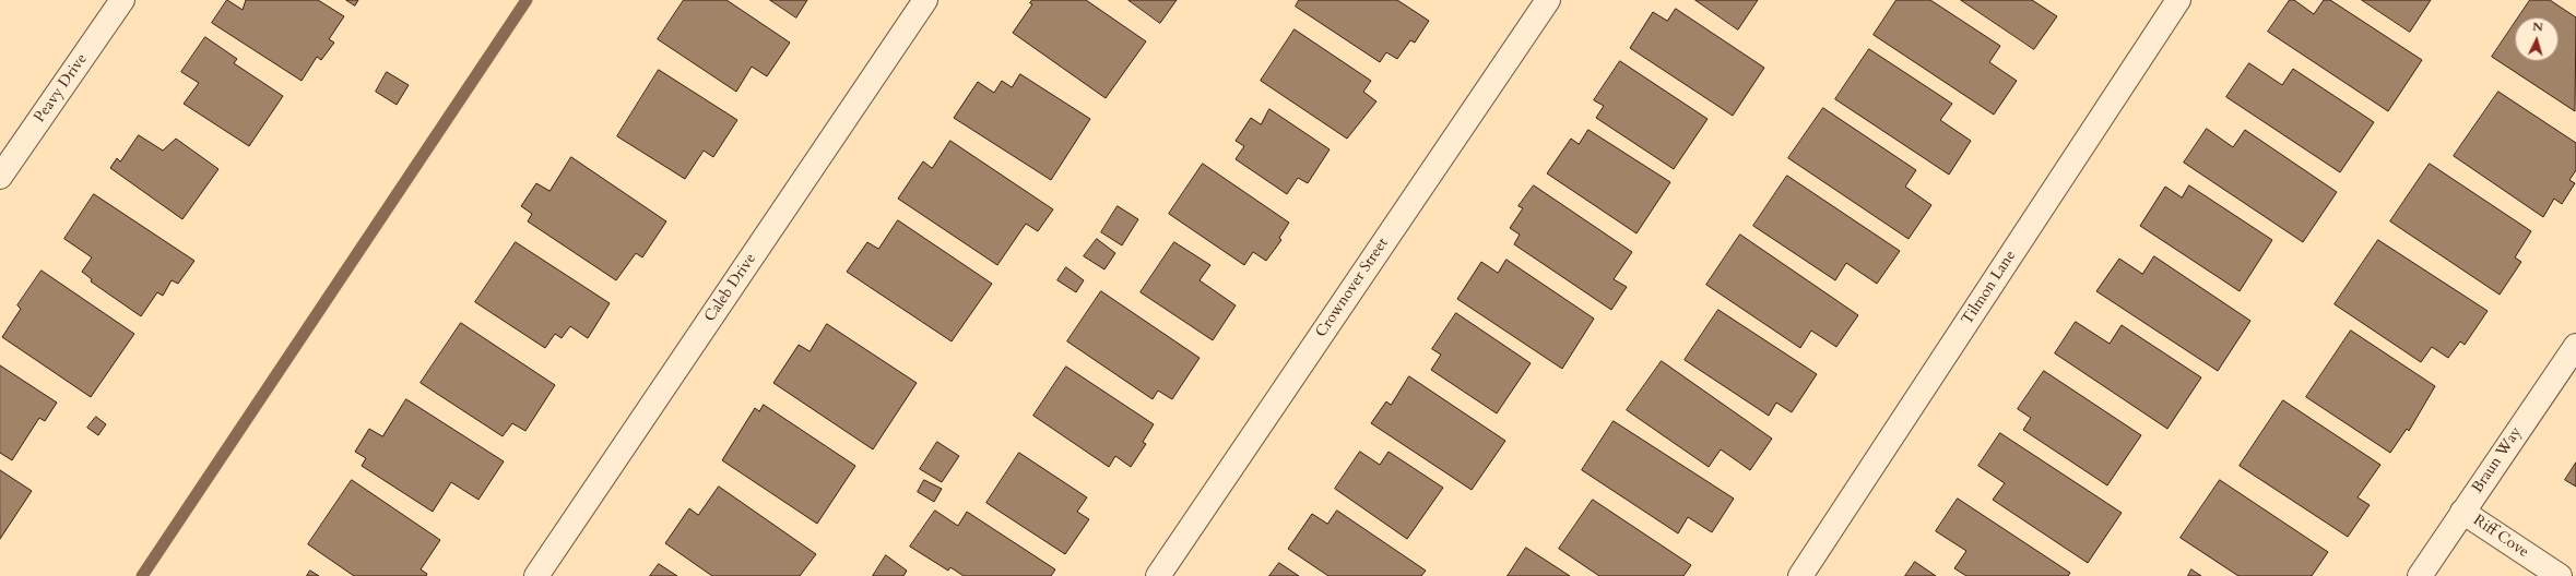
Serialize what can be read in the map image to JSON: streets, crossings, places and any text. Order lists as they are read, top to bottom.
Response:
{
  "streets": {
    "street": [
      "Peavy Drive",
      "Caleb Drive",
      "Crownover Street",
      "Tilmon Lane",
      "Braun Way",
      "Riff Cove"
    ]
  },
  "crossings": [
    ["Braun Way", "Riff Cove"]
  ],
  "north": "top"
}
